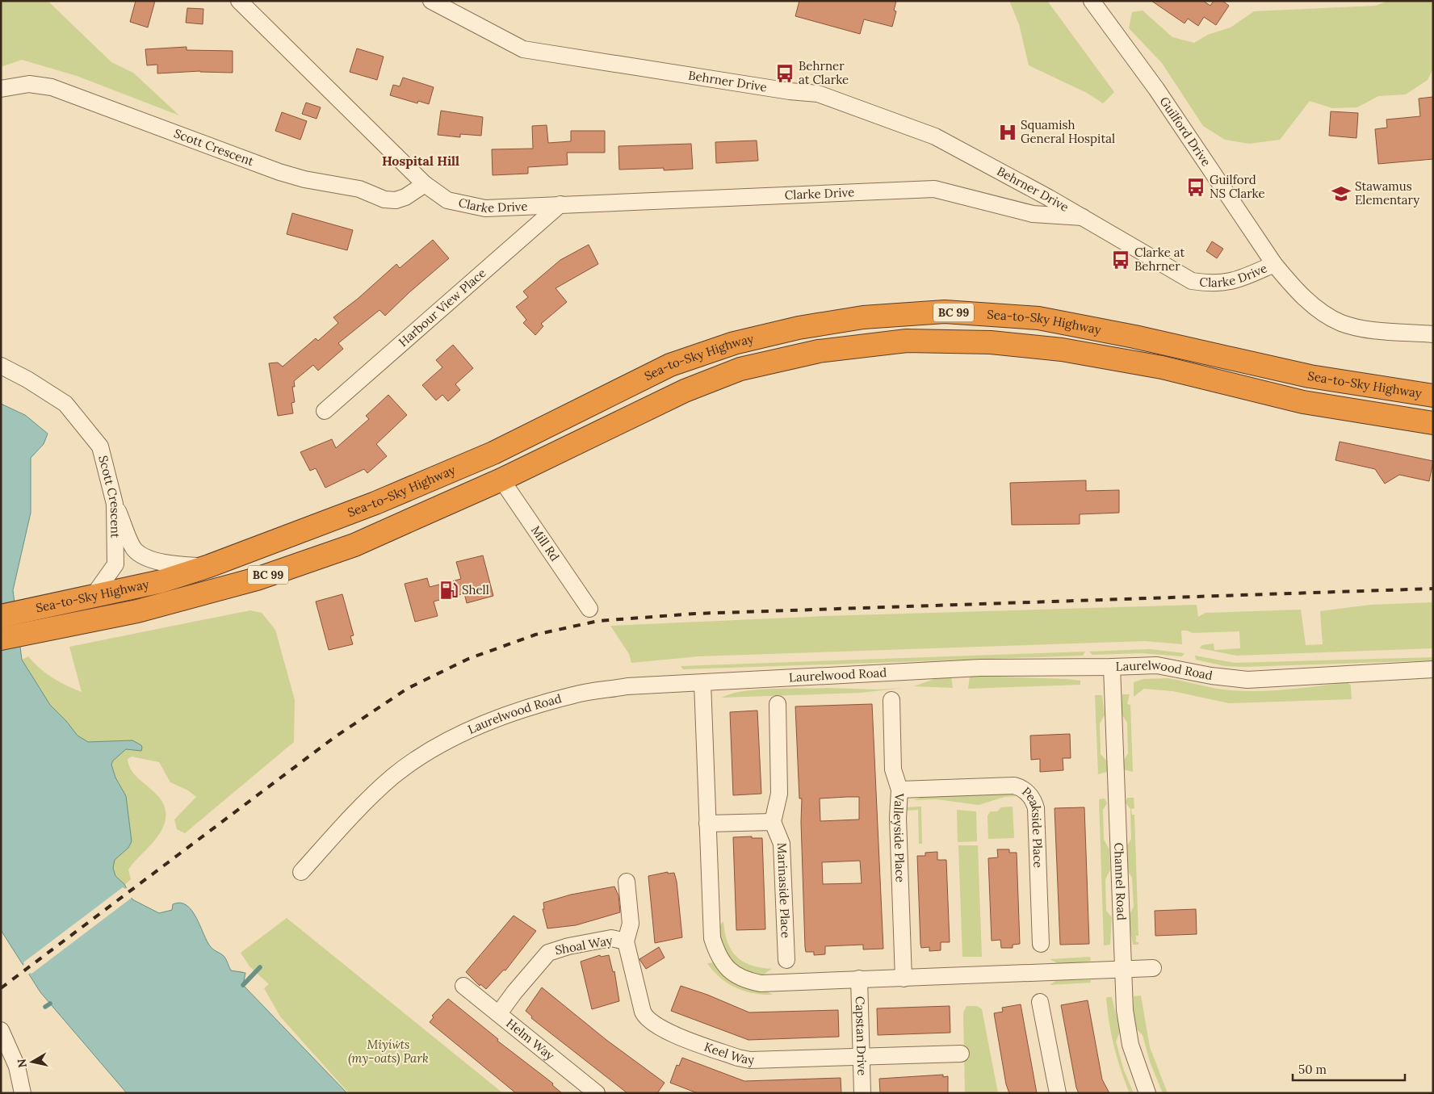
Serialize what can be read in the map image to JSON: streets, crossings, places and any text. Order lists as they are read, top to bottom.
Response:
{
  "streets": {
    "highway": ["BC 99", "Sea-to-Sky Highway"],
    "street": [
      "Behrner Drive",
      "Guilford Drive",
      "Scott Crescent",
      "Clarke Drive",
      "Harbour View Place",
      "Mill Rd",
      "Laurelwood Road",
      "Peakside Place",
      "Valleyside Place",
      "Channel Road",
      "Marinaside Place",
      "Shoal Way",
      "Capstan Drive",
      "Helm Way",
      "Keel Way"
    ]
  },
  "crossings": [
    ["Behrner Drive", "Clarke Drive"],
    ["Guilford Drive", "Clarke Drive"],
    ["Scott Crescent", "Clarke Drive"],
    ["Scott Crescent", "Sea-to-Sky Highway"],
    ["Clarke Drive", "Harbour View Place"],
    ["Sea-to-Sky Highway", "Mill Rd"],
    ["Laurelwood Road", "Channel Road"],
    ["Peakside Place", "Valleyside Place"],
    ["Shoal Way", "Helm Way"],
    ["Shoal Way", "Keel Way"],
    ["Capstan Drive", "Keel Way"]
  ],
  "districts": ["Hospital Hill"],
  "parks": ["Miyíw̓ts (my-oats) Park"],
  "places": {
    "bus stop": ["Behrner at Clarke", "Guilford NS Clarke", "Clarke at Behrner"],
    "hospital": ["Squamish General Hospital"],
    "school or university": ["Stawamus Elementary"],
    "fuel station": ["Shell"]
  },
  "scale_bar": "50 m",
  "north": "left"
}
